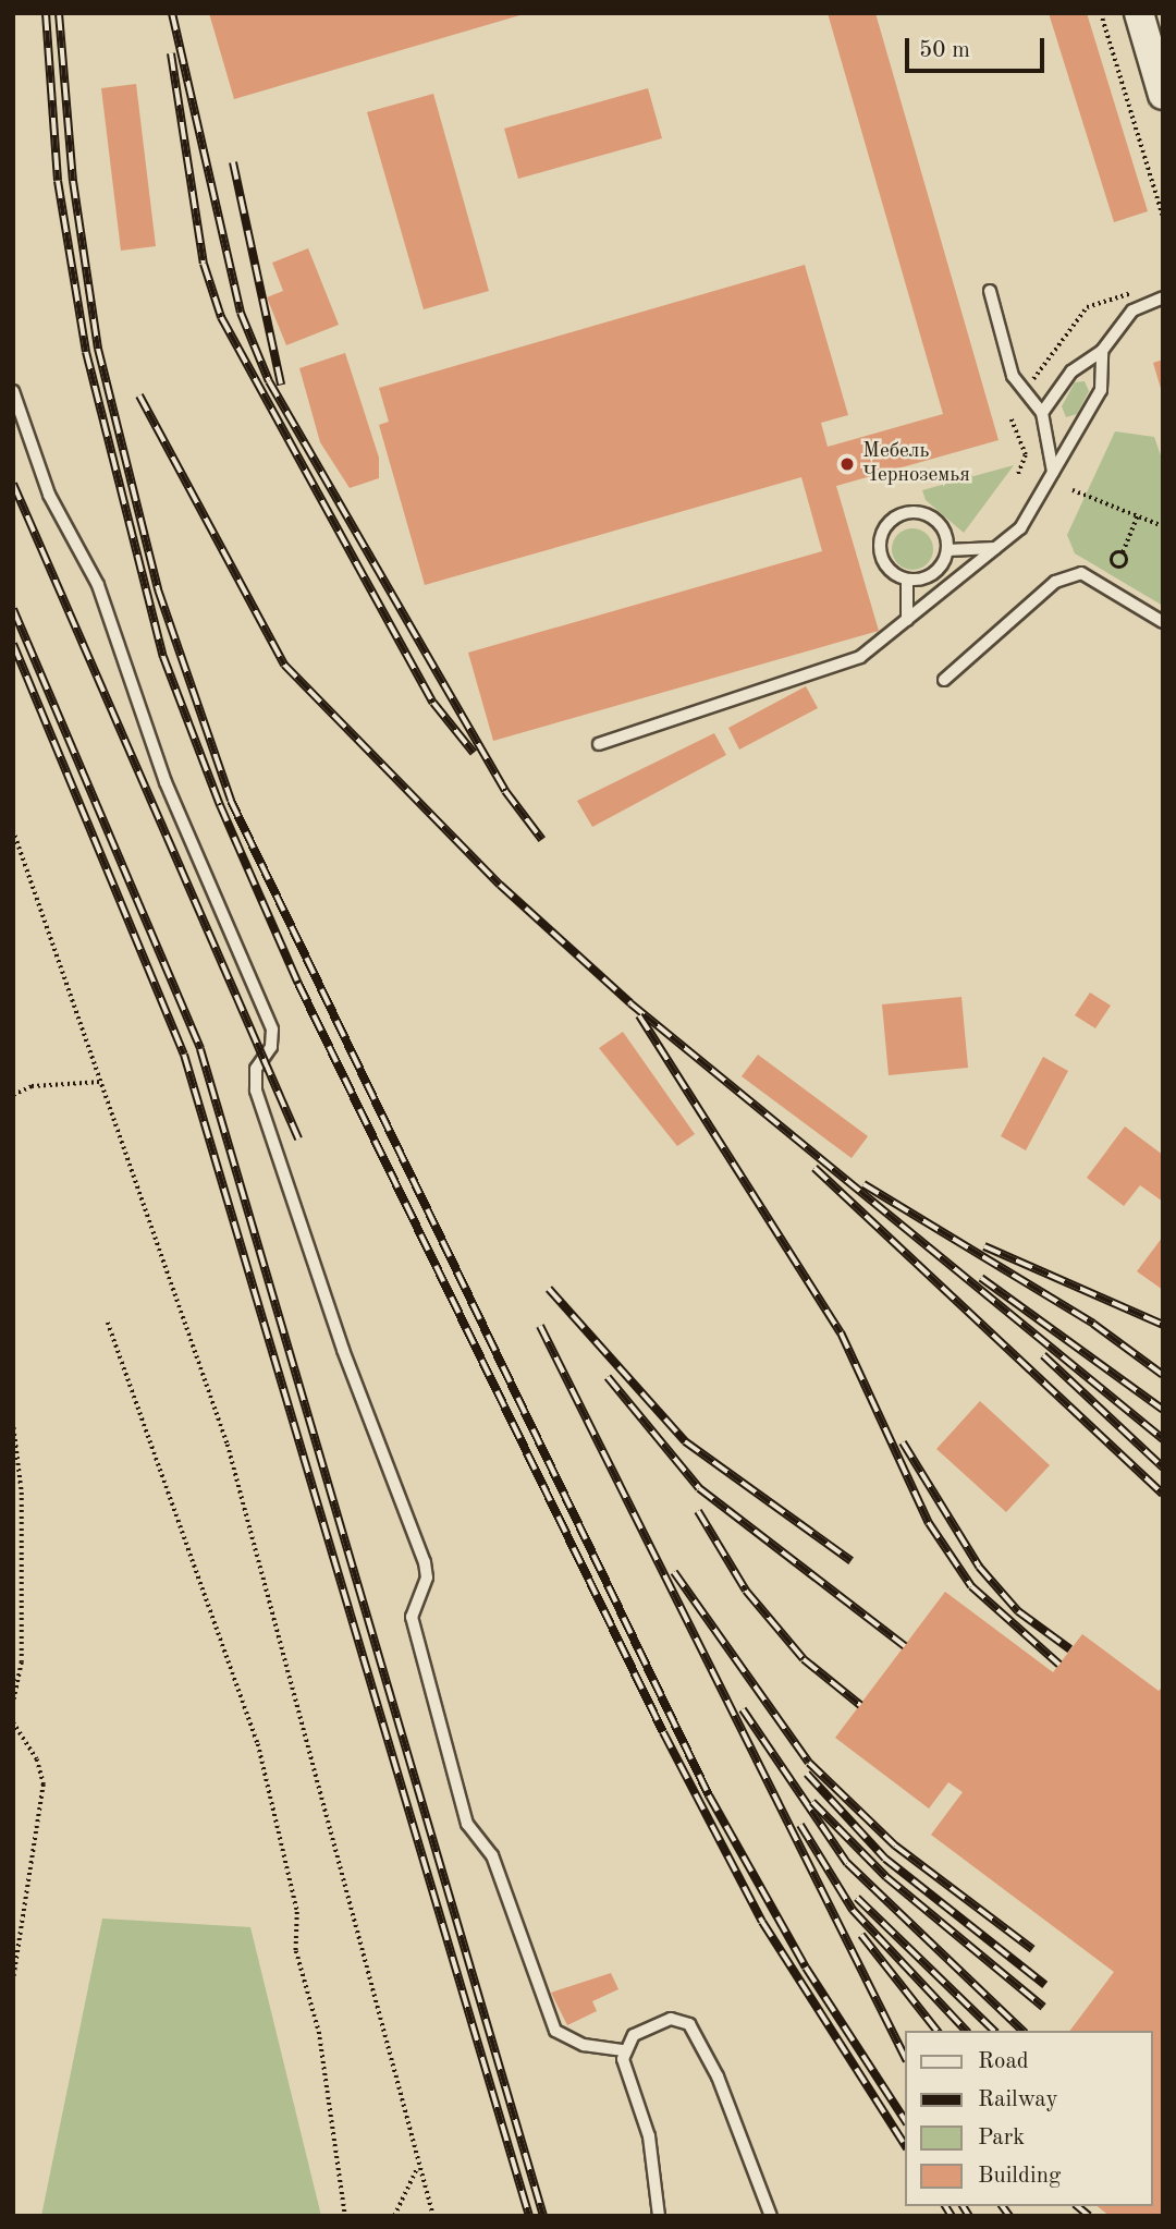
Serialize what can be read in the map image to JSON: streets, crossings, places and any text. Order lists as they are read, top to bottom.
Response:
{
  "places": ["Мебель Черноземья"],
  "legend": [
    "Road",
    "Railway",
    "Park",
    "Building"
  ],
  "scale_bar": "50 m"
}
